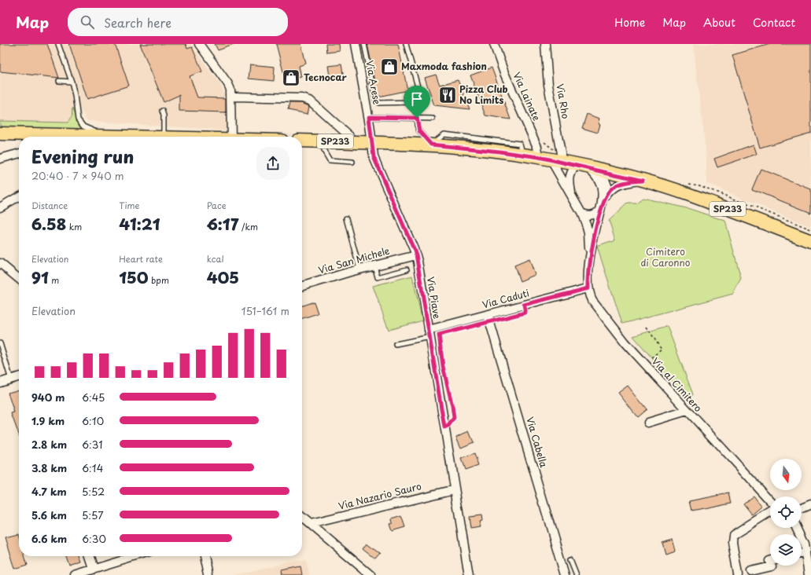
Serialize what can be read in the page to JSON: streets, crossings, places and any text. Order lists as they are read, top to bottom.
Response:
{
  "streets": {
    "main road": ["SP233"],
    "street": [
      "Via Arese",
      "Via Lainate",
      "Via Rho",
      "Via San Michele",
      "Via Piave",
      "Via Caduti",
      "Via al Cimitero",
      "Via Cabella",
      "Via Nazario Sauro"
    ]
  },
  "crossings": [
    ["Via Arese", "SP233"],
    ["Via Arese", "Via Piave"],
    ["Via Lainate", "SP233"],
    ["Via Rho", "SP233"],
    ["SP233", "Via Piave"],
    ["Via San Michele", "Via Piave"],
    ["Via Piave", "Via Caduti"],
    ["Via Piave", "Via Nazario Sauro"],
    ["Via Caduti", "Via al Cimitero"],
    ["Via Caduti", "Via Cabella"]
  ],
  "parks": ["Cimitero di Caronno"],
  "places": {
    "shop": ["Maxmoda fashion", "Tecnocar"],
    "restaurant": ["Pizza Club No Limits"]
  },
  "north": "bottom",
  "page": {
    "header": "Map",
    "search": "Search here",
    "nav": [
      "Home",
      "Map",
      "About",
      "Contact"
    ],
    "heading": ["Evening run", "20:40 · 7 × 940 m"],
    "stats": [
      ["Distance", "6.58 km"],
      ["Time", "41:21"],
      ["Pace", "6:17 /km"],
      ["Elevation", "91 m"],
      ["Heart rate", "150 bpm"],
      ["kcal", "405"]
    ],
    "chart": ["Elevation", "151–161 m"],
    "list": [
      {
        "name": "940 m",
        "note": "6:45"
      },
      {
        "name": "1.9 km",
        "note": "6:10"
      },
      {
        "name": "2.8 km",
        "note": "6:31"
      },
      {
        "name": "3.8 km",
        "note": "6:14"
      },
      {
        "name": "4.7 km",
        "note": "5:52"
      },
      {
        "name": "5.6 km",
        "note": "5:57"
      },
      {
        "name": "6.6 km",
        "note": "6:30"
      }
    ]
  }
}
